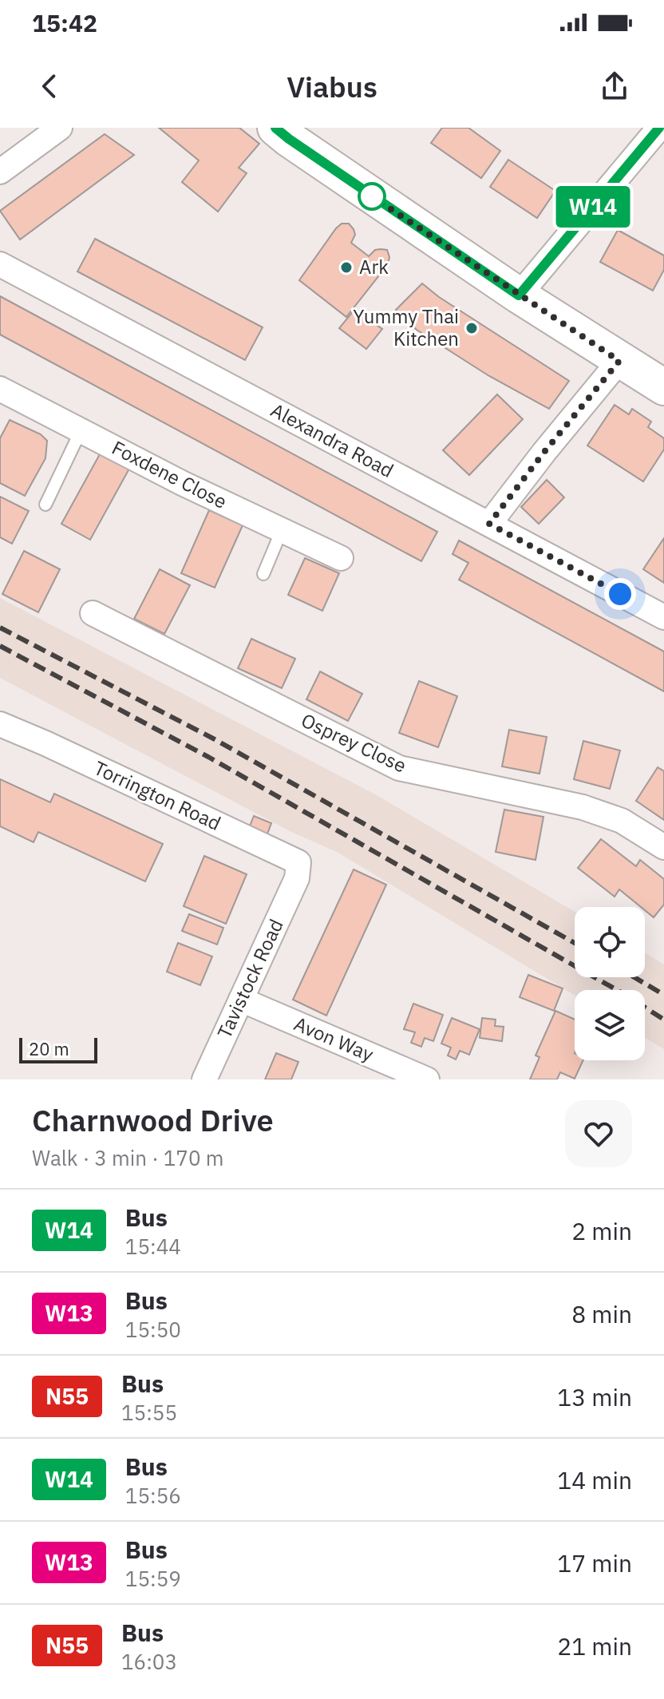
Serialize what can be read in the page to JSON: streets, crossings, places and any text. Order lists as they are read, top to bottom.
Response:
{
  "streets": {
    "street": [
      "Alexandra Road",
      "Foxdene Close",
      "Osprey Close",
      "Torrington Road",
      "Tavistock Road",
      "Avon Way"
    ]
  },
  "crossings": [
    ["Torrington Road", "Tavistock Road"],
    ["Tavistock Road", "Avon Way"]
  ],
  "places": ["Ark", "Yummy Thai Kitchen"],
  "lines": ["bus line W14"],
  "scale_bar": "20 m",
  "page": {
    "status": "15:42",
    "header": "Viabus",
    "on_map": "W14",
    "scale": "20 m",
    "heading": ["Charnwood Drive", "Walk · 3 min · 170 m"],
    "list": [
      {
        "mark": "W14",
        "name": "Bus",
        "note": "15:44",
        "value": "2 min"
      },
      {
        "mark": "W13",
        "name": "Bus",
        "note": "15:50",
        "value": "8 min"
      },
      {
        "mark": "N55",
        "name": "Bus",
        "note": "15:55",
        "value": "13 min"
      },
      {
        "mark": "W14",
        "name": "Bus",
        "note": "15:56",
        "value": "14 min"
      },
      {
        "mark": "W13",
        "name": "Bus",
        "note": "15:59",
        "value": "17 min"
      },
      {
        "mark": "N55",
        "name": "Bus",
        "note": "16:03",
        "value": "21 min"
      }
    ]
  }
}
